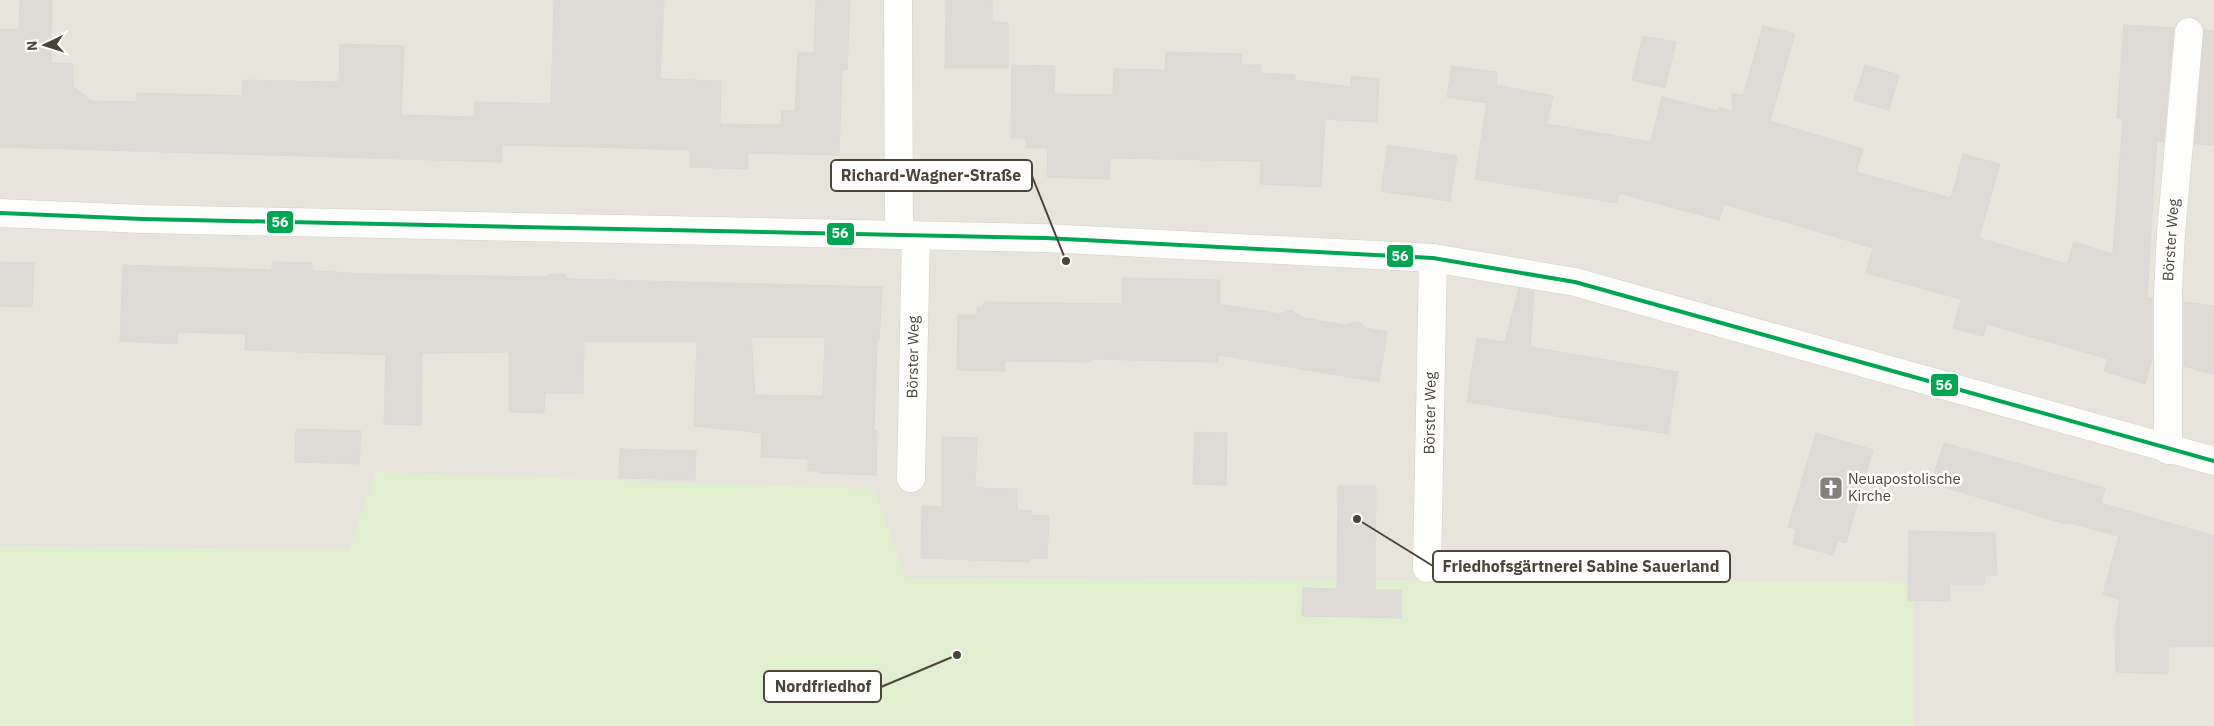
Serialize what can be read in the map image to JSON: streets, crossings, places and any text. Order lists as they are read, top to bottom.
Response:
{
  "streets": {
    "street": ["Börster Weg"]
  },
  "places": {
    "other": ["Richard-Wagner-Straße", "Friedhofsgärtnerei Sabine Sauerland", "Nordfriedhof"],
    "church": ["Neuapostolische Kirche"]
  },
  "lines": ["transit line 56"],
  "north": "left"
}
